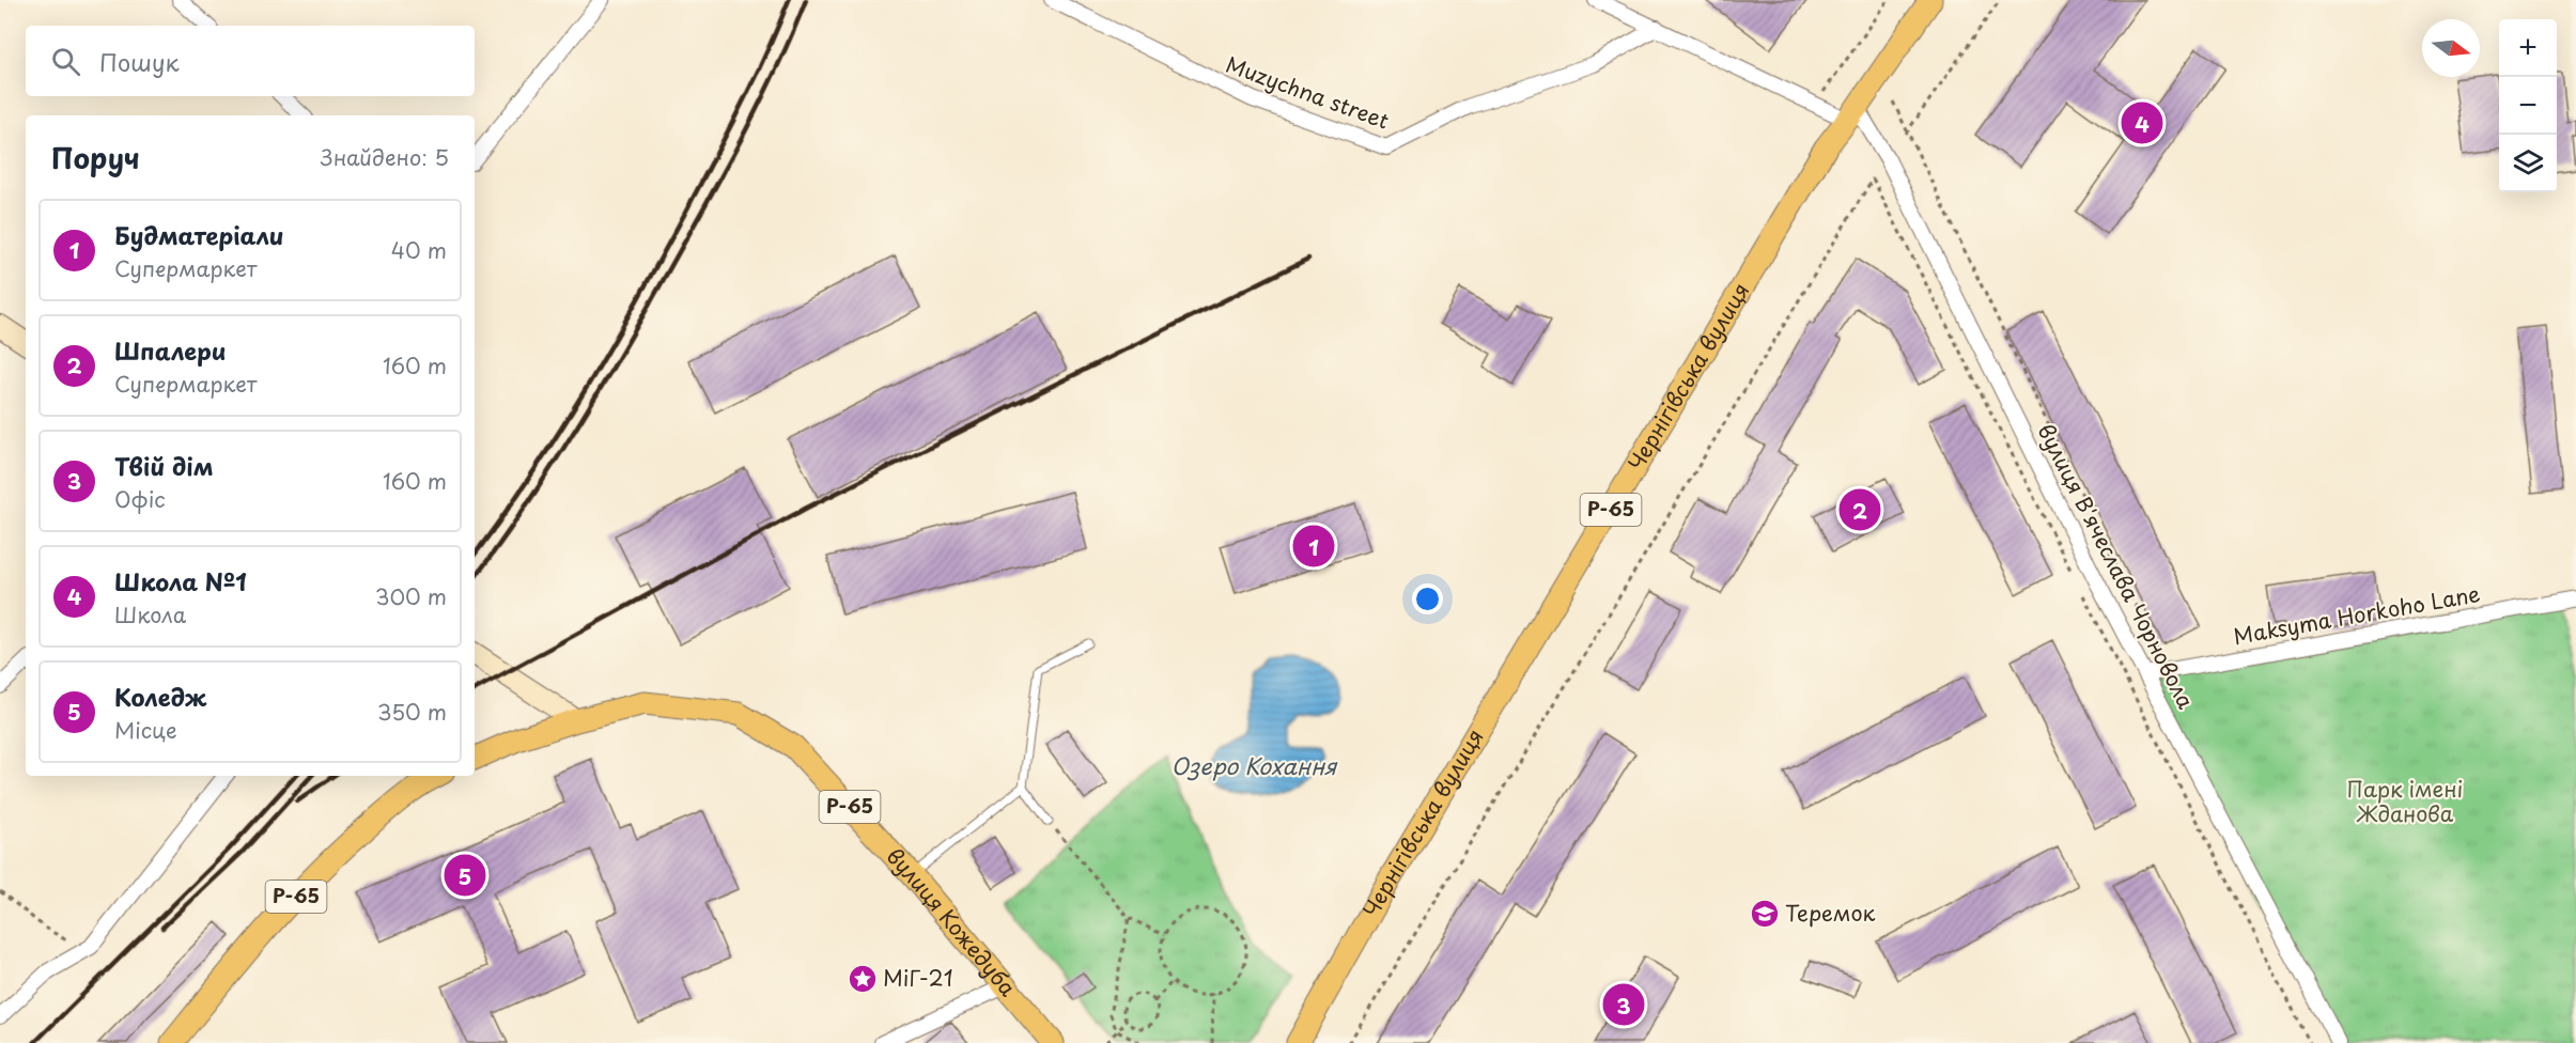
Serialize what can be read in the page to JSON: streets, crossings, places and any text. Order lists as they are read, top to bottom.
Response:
{
  "streets": {
    "main road": ["Чернігівська вулиця", "Р-65", "вулиця Кожедуба"],
    "street": ["Muzychna street", "вулиця В'ячеслава Чорновола", "Maksyma Horkoho Lane"]
  },
  "crossings": [
    ["Чернігівська вулиця", "вулиця В'ячеслава Чорновола"],
    ["Р-65", "вулиця Кожедуба"],
    ["вулиця В'ячеслава Чорновола", "Maksyma Horkoho Lane"]
  ],
  "water": ["Озеро Кохання"],
  "parks": ["Парк імені Жданова"],
  "places": {
    "school or university": ["Теремок"],
    "place": ["МіГ-21"]
  },
  "north": "right",
  "page": {
    "map_buttons": ["+", "−"],
    "search": "Пошук",
    "pins": [
      "4",
      "2",
      "1",
      "5",
      "3"
    ],
    "heading": ["Поруч", "Знайдено: 5"],
    "list": [
      {
        "mark": "1",
        "name": "Будматеріали",
        "note": "Супермаркет",
        "value": "40 m"
      },
      {
        "mark": "2",
        "name": "Шпалери",
        "note": "Супермаркет",
        "value": "160 m"
      },
      {
        "mark": "3",
        "name": "Твій дім",
        "note": "Офіс",
        "value": "160 m"
      },
      {
        "mark": "4",
        "name": "Школа №1",
        "note": "Школа",
        "value": "300 m"
      },
      {
        "mark": "5",
        "name": "Коледж",
        "note": "Місце",
        "value": "350 m"
      }
    ]
  }
}
